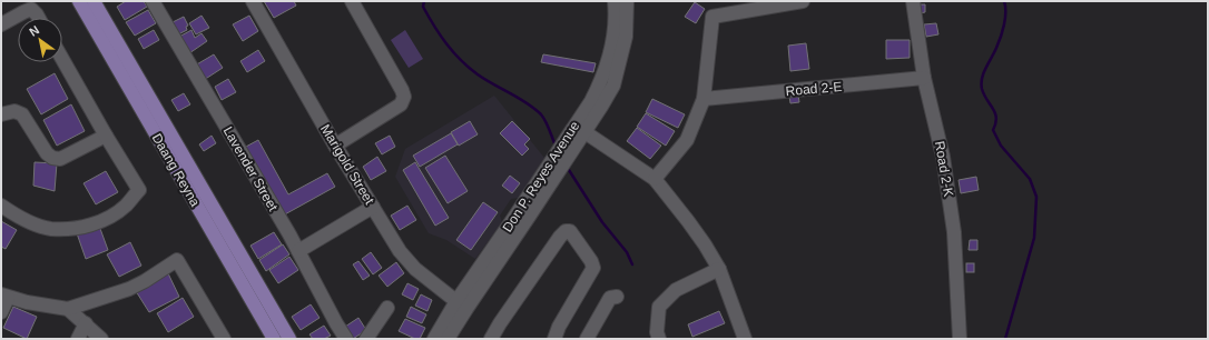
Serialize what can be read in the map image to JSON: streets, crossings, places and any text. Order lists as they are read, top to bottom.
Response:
{
  "streets": {
    "main road": ["Daang Reyna"],
    "street": [
      "Road 2-E",
      "Marigold Street",
      "Lavender Street",
      "Road 2-K",
      "Don P. Reyes Avenue"
    ]
  },
  "crossings": [
    ["Road 2-E", "Road 2-K"],
    ["Marigold Street", "Don P. Reyes Avenue"]
  ],
  "north": "top left"
}
